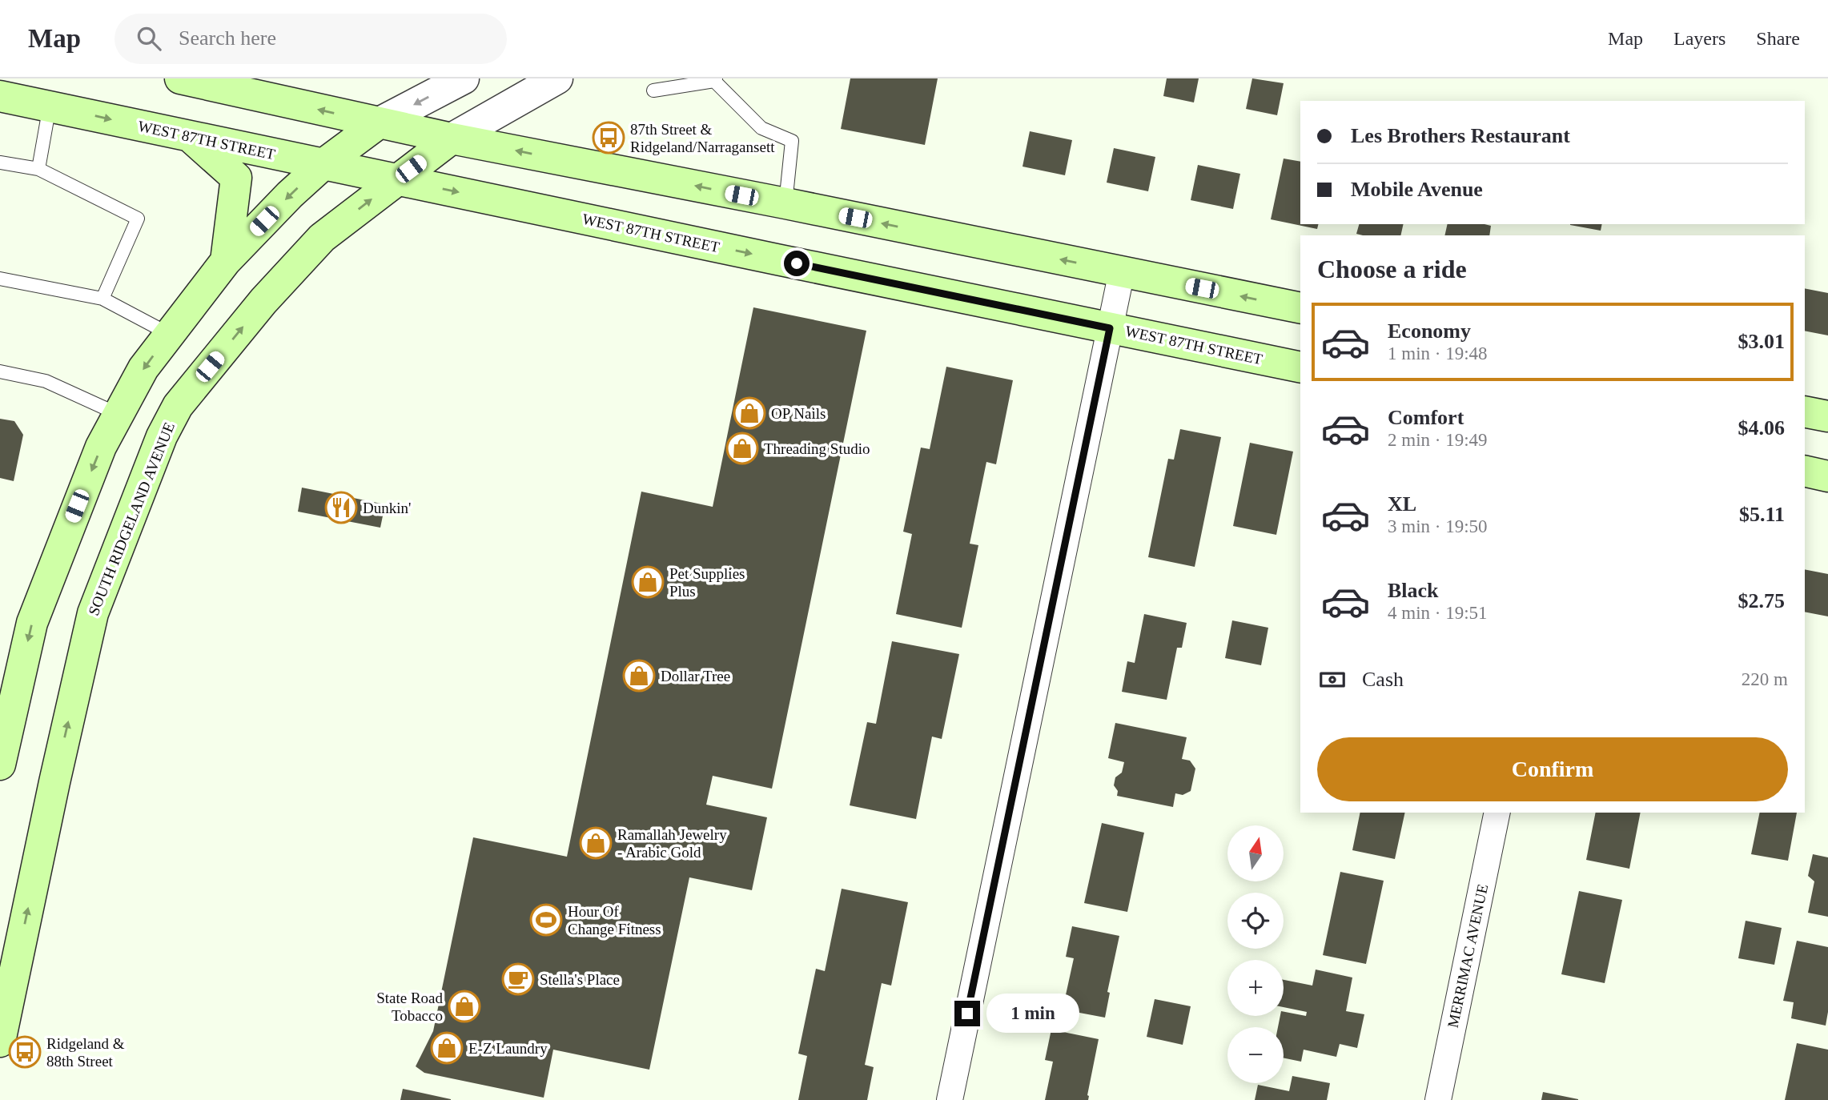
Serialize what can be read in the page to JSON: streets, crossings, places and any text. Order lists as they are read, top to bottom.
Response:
{
  "streets": {
    "main road": ["WEST 87TH STREET", "SOUTH RIDGELAND AVENUE"],
    "street": ["MERRIMAC AVENUE"]
  },
  "crossings": [
    ["WEST 87TH STREET", "SOUTH RIDGELAND AVENUE"]
  ],
  "places": {
    "bus stop": ["87th Street & Ridgeland/Narragansett", "Ridgeland & 88th Street"],
    "shop": [
      "OP Nails",
      "Threading Studio",
      "Pet Supplies Plus",
      "Dollar Tree",
      "Ramallah Jewelry - Arabic Gold",
      "State Road Tobacco",
      "E-Z Laundry"
    ],
    "restaurant": ["Dunkin'"],
    "sports": ["Hour Of Change Fitness"],
    "cafe": ["Stella's Place"]
  },
  "north": "top",
  "page": {
    "header": "Map",
    "search": "Search here",
    "nav": ["Map", "Layers", "Share"],
    "banner": ["Les Brothers Restaurant", "Mobile Avenue"],
    "heading": "Choose a ride",
    "list": [
      {
        "name": "Economy",
        "note": "1 min · 19:48",
        "value": "$3.01"
      },
      {
        "name": "Comfort",
        "note": "2 min · 19:49",
        "value": "$4.06"
      },
      {
        "name": "XL",
        "note": "3 min · 19:50",
        "value": "$5.11"
      },
      {
        "name": "Black",
        "note": "4 min · 19:51",
        "value": "$2.75"
      }
    ],
    "pay": ["Cash", "220 m"],
    "buttons": "Confirm",
    "map_buttons": ["+", "−"],
    "bubble": "1 min"
  }
}
